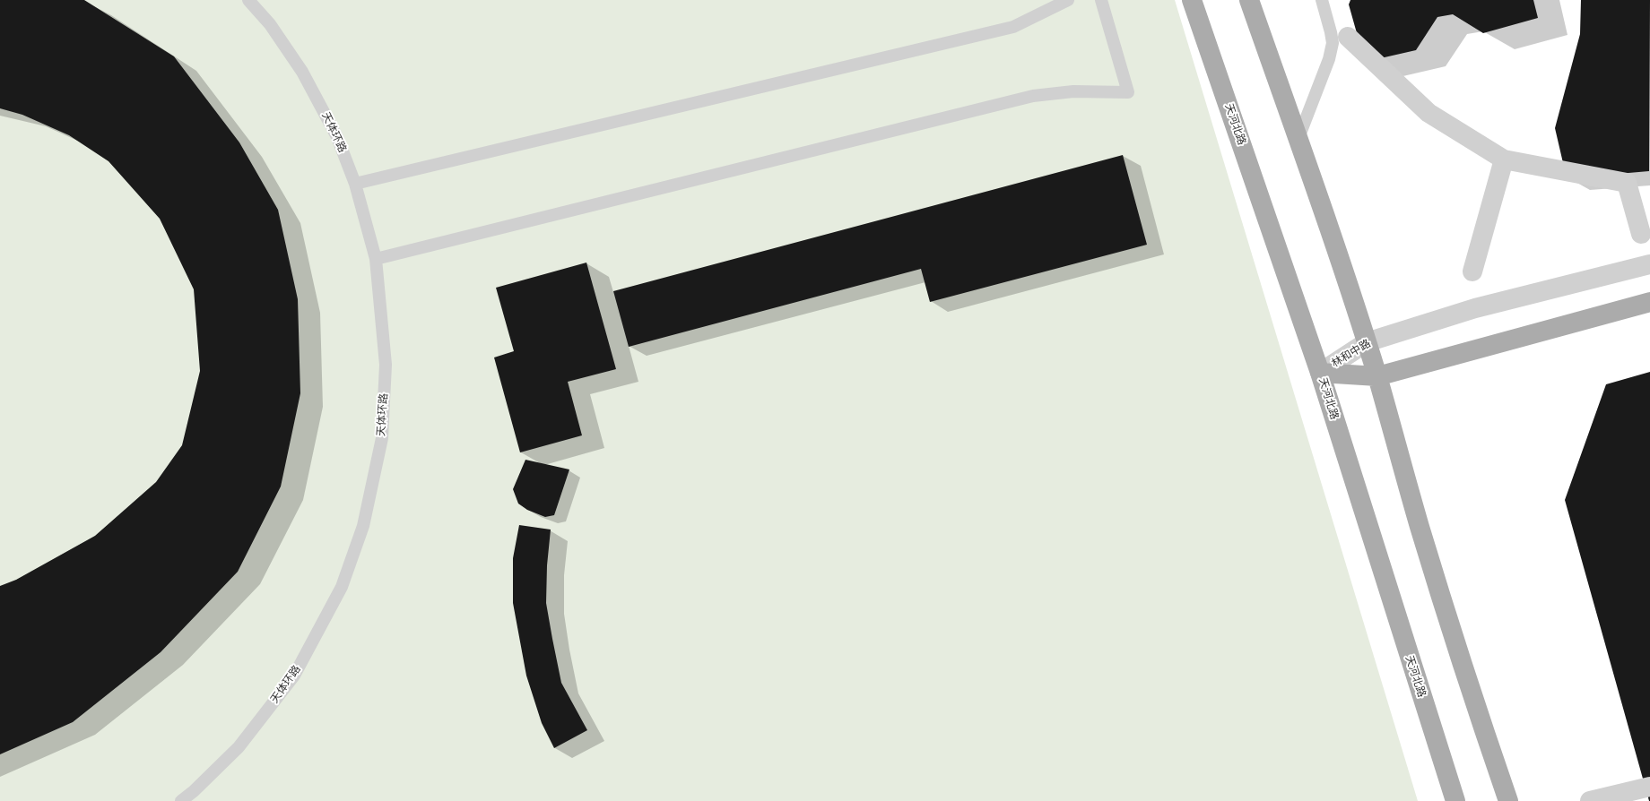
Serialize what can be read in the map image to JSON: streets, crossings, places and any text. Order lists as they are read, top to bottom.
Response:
{
  "streets": {
    "main road": ["天河北路", "林和中路"],
    "lane": ["天体环路"]
  },
  "crossings": [
    ["天河北路", "林和中路"]
  ]
}
